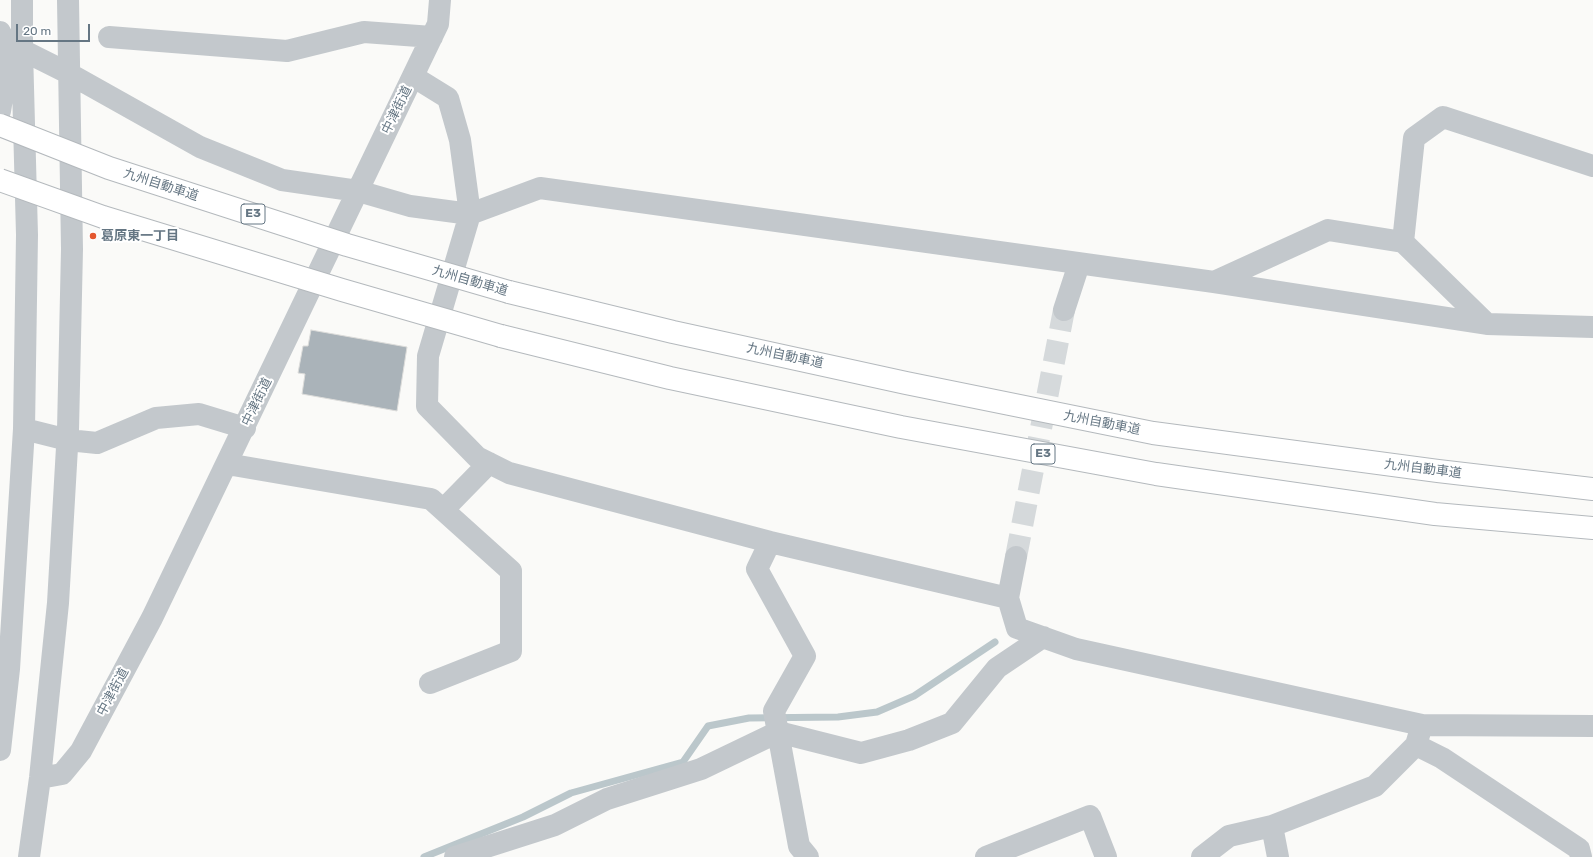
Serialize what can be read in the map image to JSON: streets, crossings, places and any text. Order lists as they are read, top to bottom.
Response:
{
  "streets": {
    "highway": ["九州自動車道", "E3"],
    "street": ["中津街道"]
  },
  "places": ["葛原東一丁目"],
  "scale_bar": "20 m"
}
